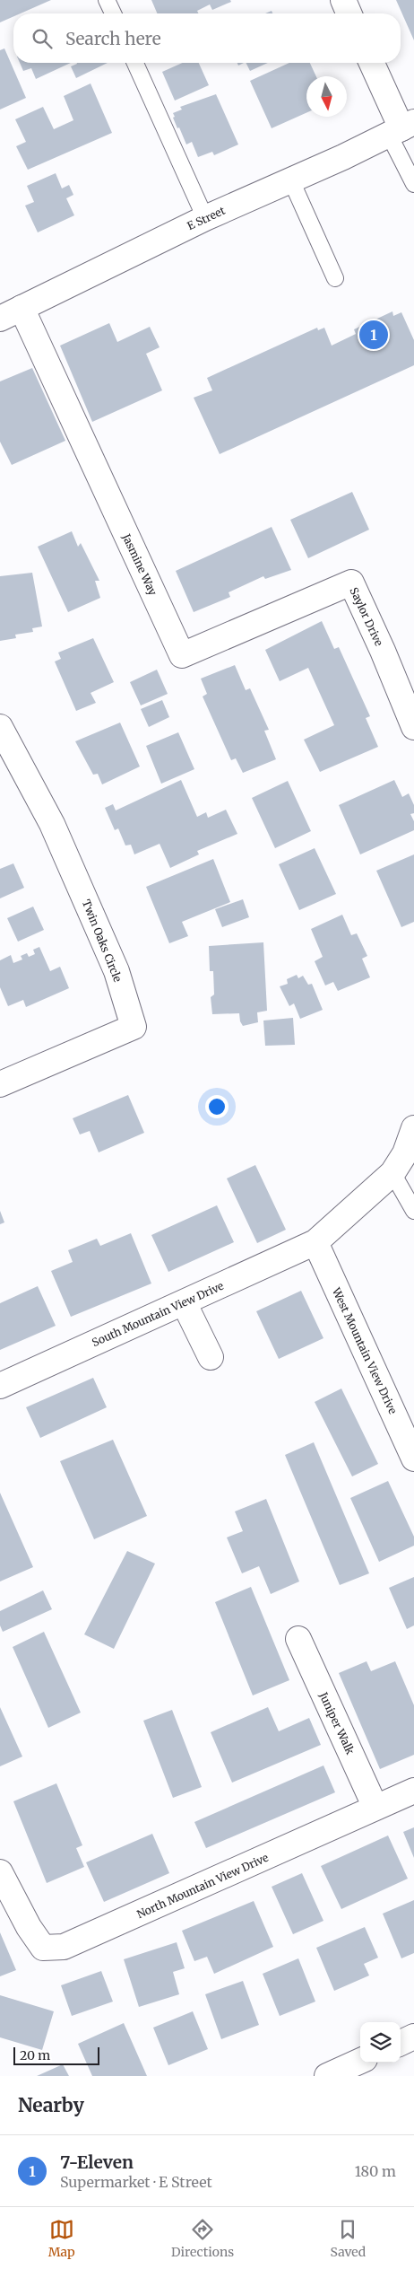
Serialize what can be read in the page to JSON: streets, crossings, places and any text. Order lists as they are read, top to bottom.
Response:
{
  "streets": {
    "street": [
      "E Street",
      "Jasmine Way",
      "Saylor Drive",
      "Twin Oaks Circle",
      "South Mountain View Drive",
      "West Mountain View Drive",
      "Juniper Walk",
      "North Mountain View Drive"
    ]
  },
  "crossings": [
    ["E Street", "Jasmine Way"],
    ["Jasmine Way", "Saylor Drive"],
    ["South Mountain View Drive", "West Mountain View Drive"],
    ["Juniper Walk", "North Mountain View Drive"]
  ],
  "scale_bar": "20 m",
  "north": "bottom",
  "page": {
    "search": "Search here",
    "pins": "1",
    "scale": "20 m",
    "heading": "Nearby",
    "list": [
      {
        "mark": "1",
        "name": "7-Eleven",
        "note": "Supermarket · E Street",
        "value": "180 m"
      }
    ],
    "nav": ["Map", "Directions", "Saved"]
  }
}
